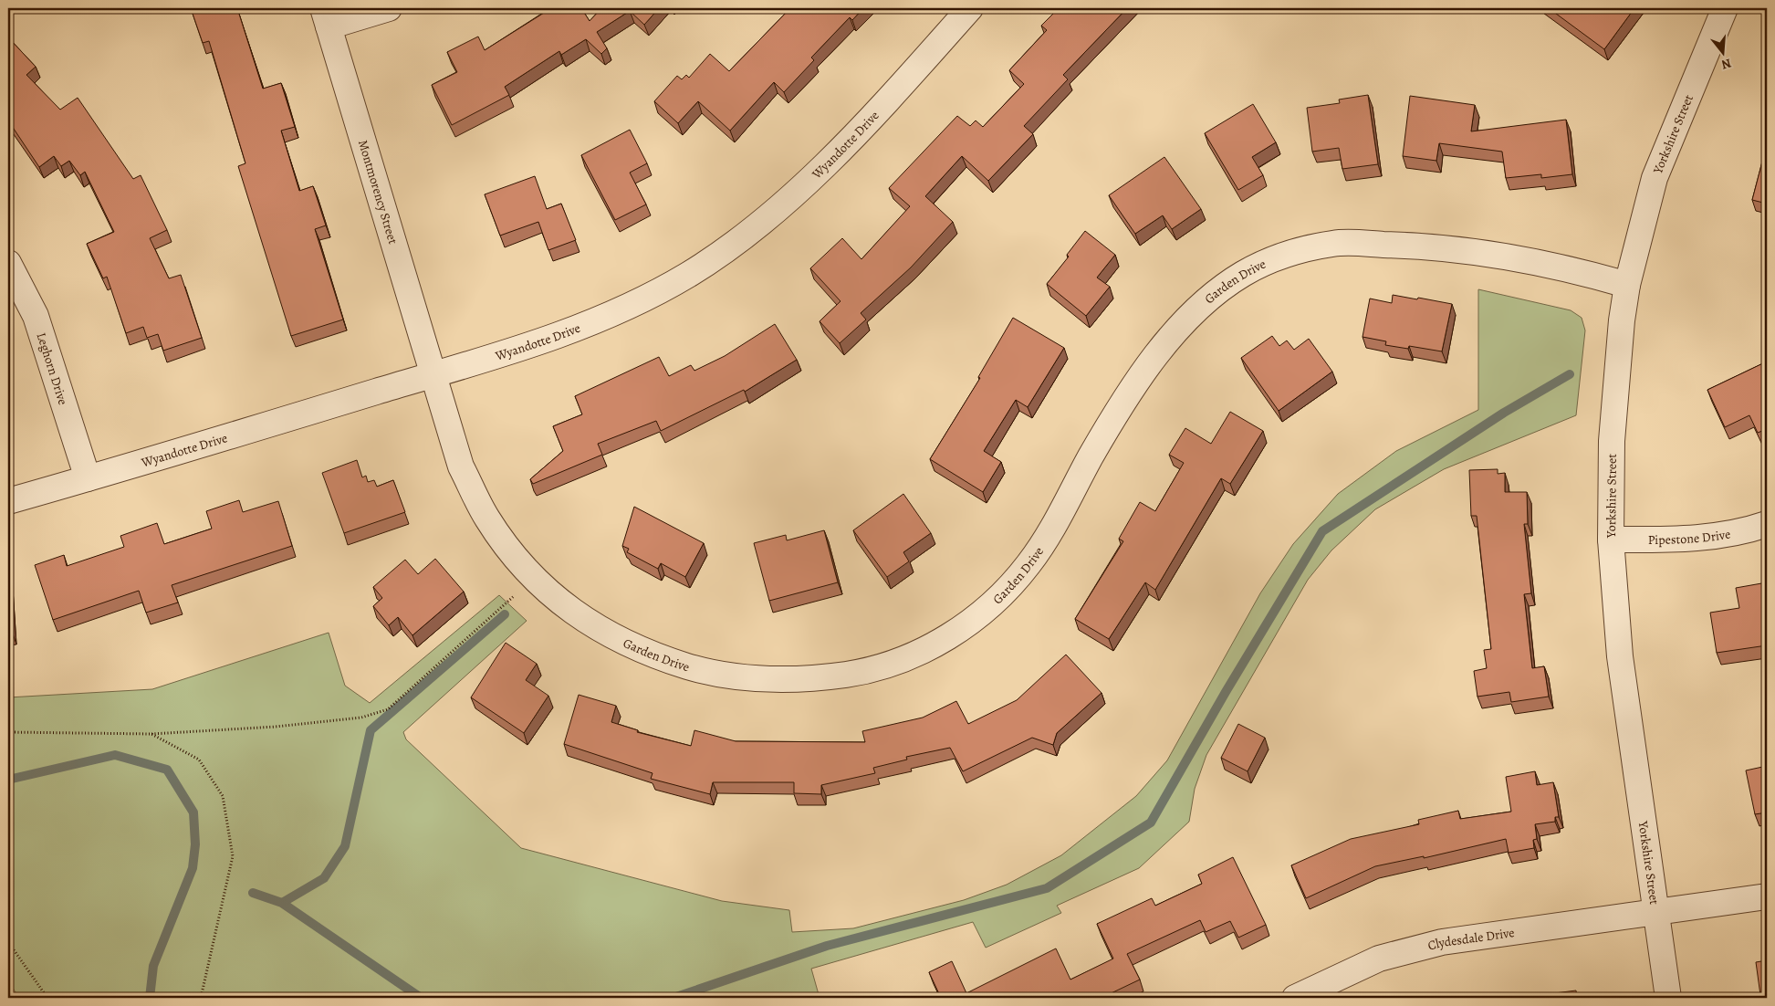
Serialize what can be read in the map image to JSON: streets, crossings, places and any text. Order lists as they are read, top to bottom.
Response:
{
  "streets": {
    "street": [
      "Yorkshire Street",
      "Wyandotte Drive",
      "Montmorency Street",
      "Garden Drive",
      "Leghorn Drive",
      "Pipestone Drive",
      "Clydesdale Drive"
    ]
  },
  "crossings": [
    ["Yorkshire Street", "Garden Drive"],
    ["Yorkshire Street", "Pipestone Drive"],
    ["Yorkshire Street", "Clydesdale Drive"],
    ["Wyandotte Drive", "Montmorency Street"],
    ["Wyandotte Drive", "Garden Drive"],
    ["Wyandotte Drive", "Leghorn Drive"],
    ["Montmorency Street", "Garden Drive"]
  ],
  "north": "bottom"
}
